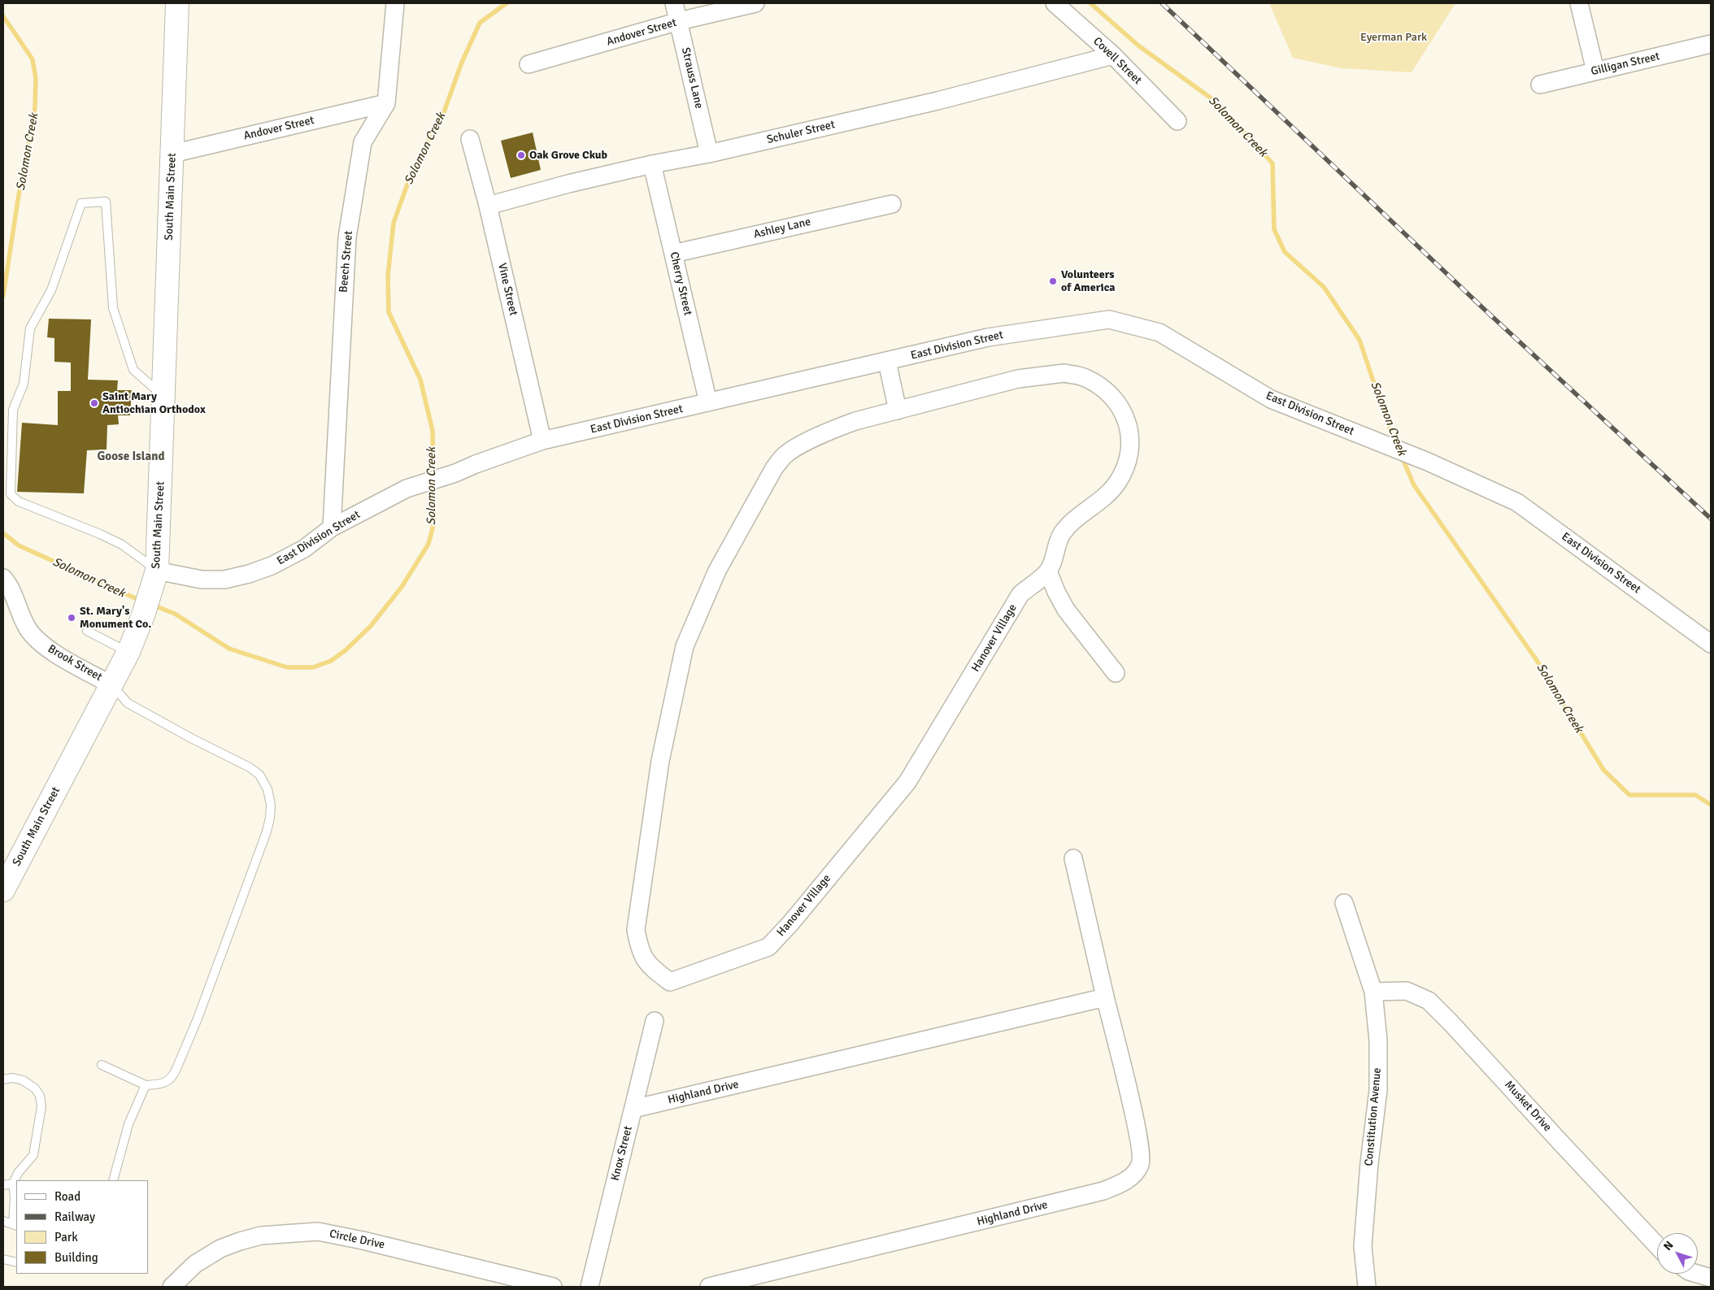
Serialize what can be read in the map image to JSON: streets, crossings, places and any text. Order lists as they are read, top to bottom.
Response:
{
  "streets": {
    "main road": ["South Main Street"],
    "street": [
      "Andover Street",
      "Covell Street",
      "Gilligan Street",
      "Strauss Lane",
      "Schuler Street",
      "Ashley Lane",
      "Beech Street",
      "Cherry Street",
      "Vine Street",
      "East Division Street",
      "Hanover Village",
      "Brook Street",
      "Highland Drive",
      "Musket Drive",
      "Constitution Avenue",
      "Knox Street",
      "Circle Drive"
    ]
  },
  "crossings": [
    ["Andover Street", "Strauss Lane"],
    ["Andover Street", "South Main Street"],
    ["Andover Street", "Beech Street"],
    ["Covell Street", "Schuler Street"],
    ["Strauss Lane", "Schuler Street"],
    ["Schuler Street", "Cherry Street"],
    ["Schuler Street", "Vine Street"],
    ["South Main Street", "East Division Street"],
    ["South Main Street", "Brook Street"],
    ["Ashley Lane", "Cherry Street"],
    ["Beech Street", "East Division Street"],
    ["Cherry Street", "East Division Street"],
    ["Vine Street", "East Division Street"],
    ["Highland Drive", "Knox Street"],
    ["Musket Drive", "Constitution Avenue"]
  ],
  "districts": ["Goose Island"],
  "water": ["Solomon Creek"],
  "parks": ["Eyerman Park"],
  "places": [
    "Oak Grove Ckub",
    "Volunteers of America",
    "Saint Mary Antiochian Orthodox",
    "St. Mary's Monument Co."
  ],
  "legend": [
    "Road",
    "Railway",
    "Park",
    "Building"
  ],
  "north": "top left"
}
